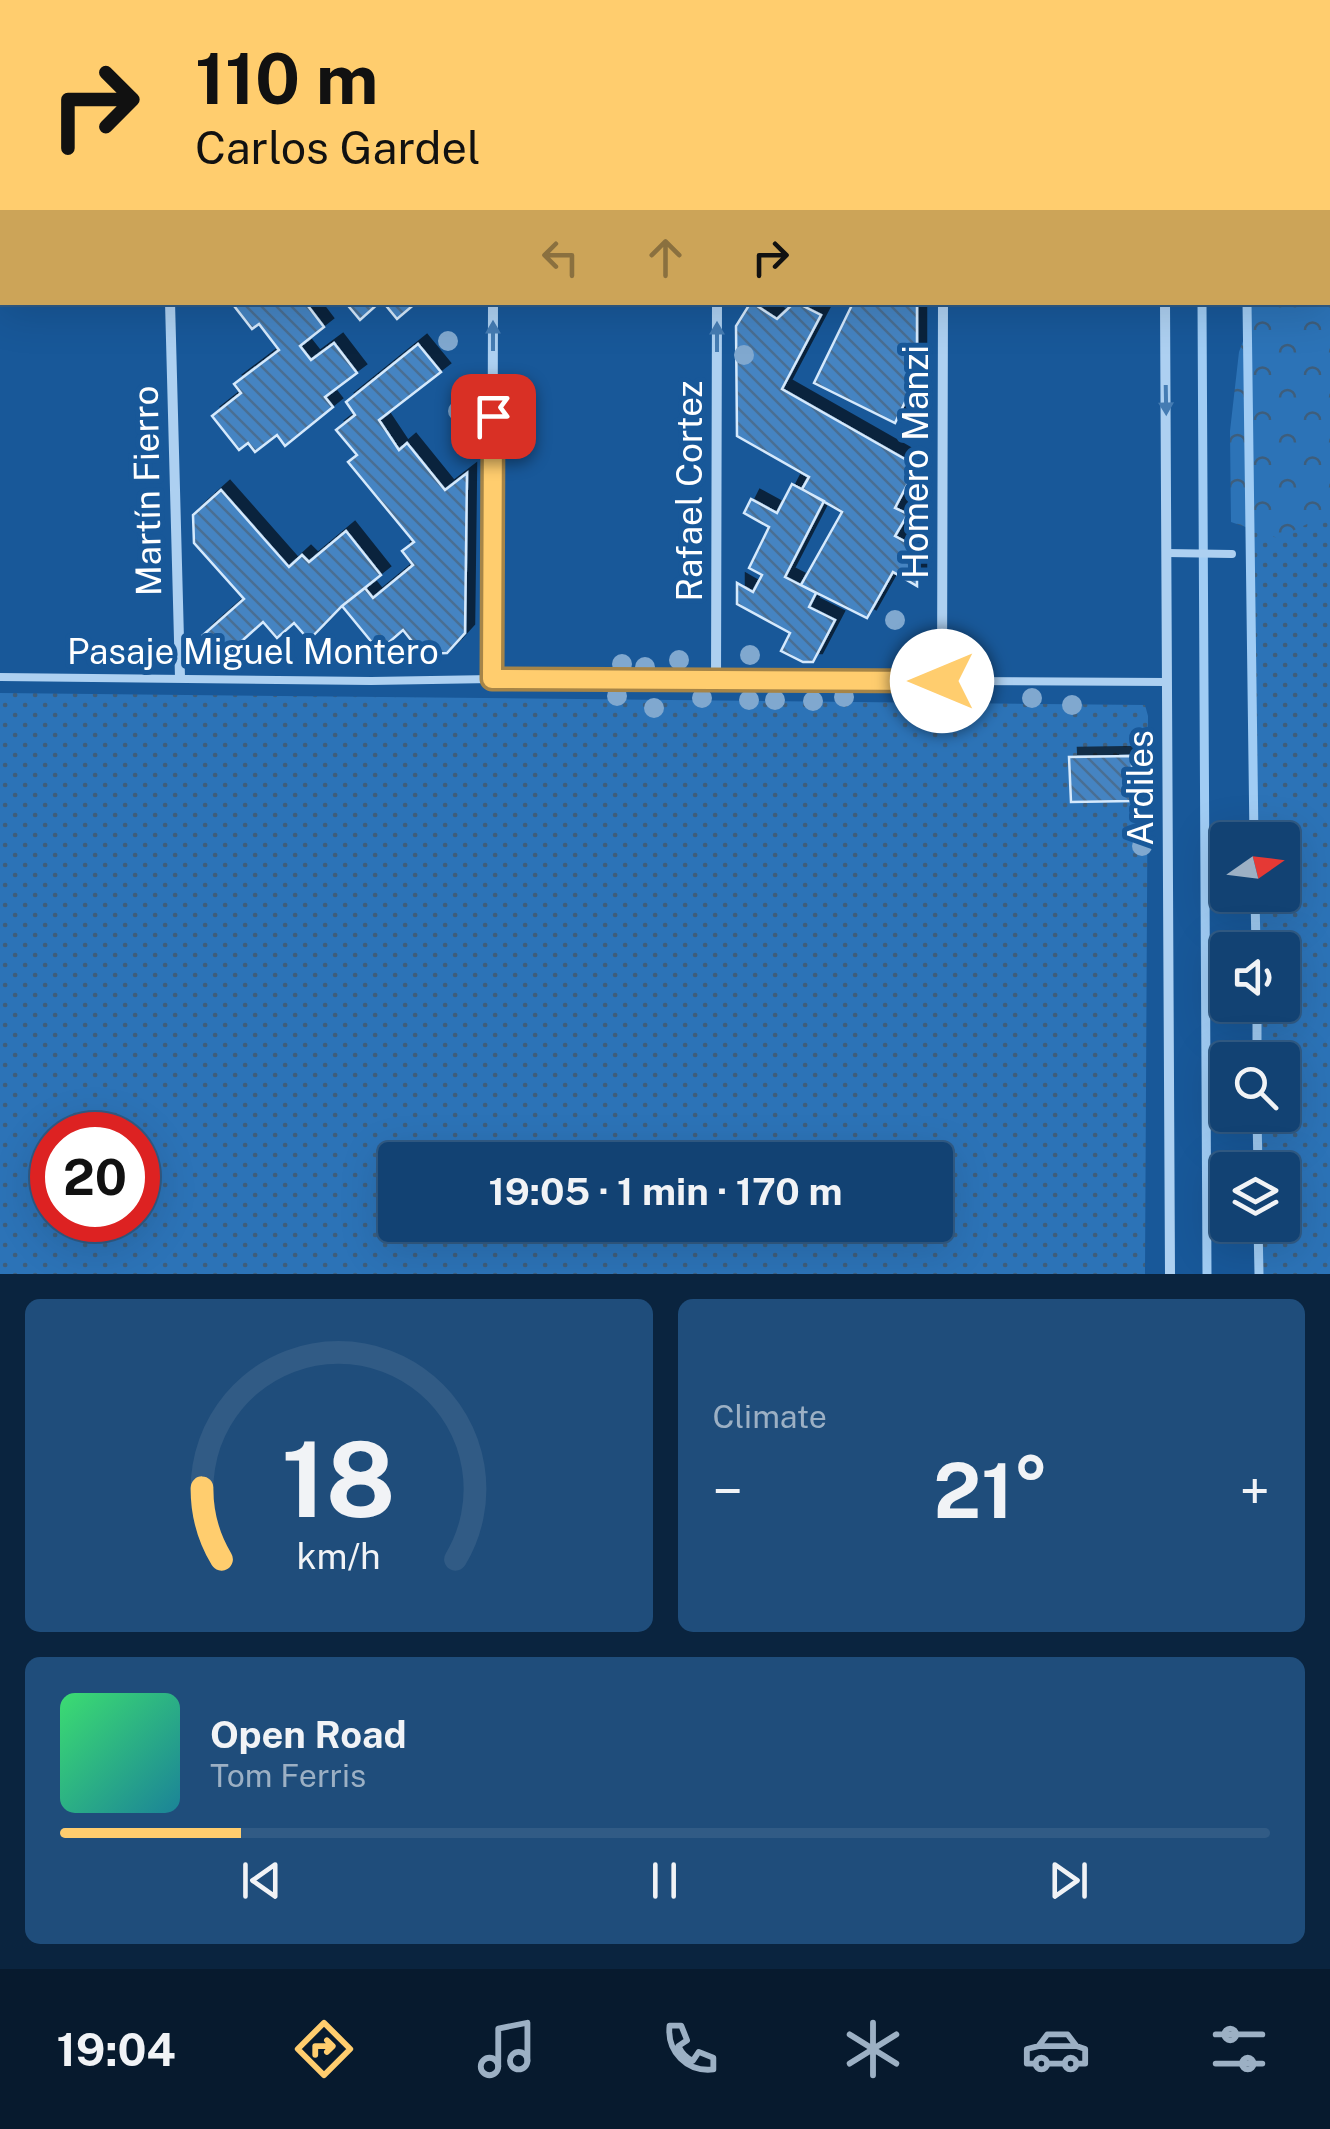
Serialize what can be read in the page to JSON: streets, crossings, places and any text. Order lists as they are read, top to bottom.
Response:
{
  "streets": {
    "street": [
      "Homero Manzi",
      "Martín Fierro",
      "Rafael Cortez",
      "Ardiles"
    ],
    "lane": ["Pasaje Miguel Montero"]
  },
  "crossings": [
    ["Homero Manzi", "Pasaje Miguel Montero"],
    ["Martín Fierro", "Pasaje Miguel Montero"],
    ["Rafael Cortez", "Pasaje Miguel Montero"],
    ["Pasaje Miguel Montero", "Ardiles"]
  ],
  "one_way": ["Rafael Cortez"],
  "north": "right",
  "page": {
    "turn": ["110 m", "Carlos Gardel"],
    "limit": "20",
    "trip": "19:05 · 1 min · 170 m",
    "tile": "Climate",
    "heat": ["−", "21°", "+"],
    "song": ["Open Road", "Tom Ferris"],
    "tabs": "19:04",
    "gauge": ["18", "km/h"]
  }
}
